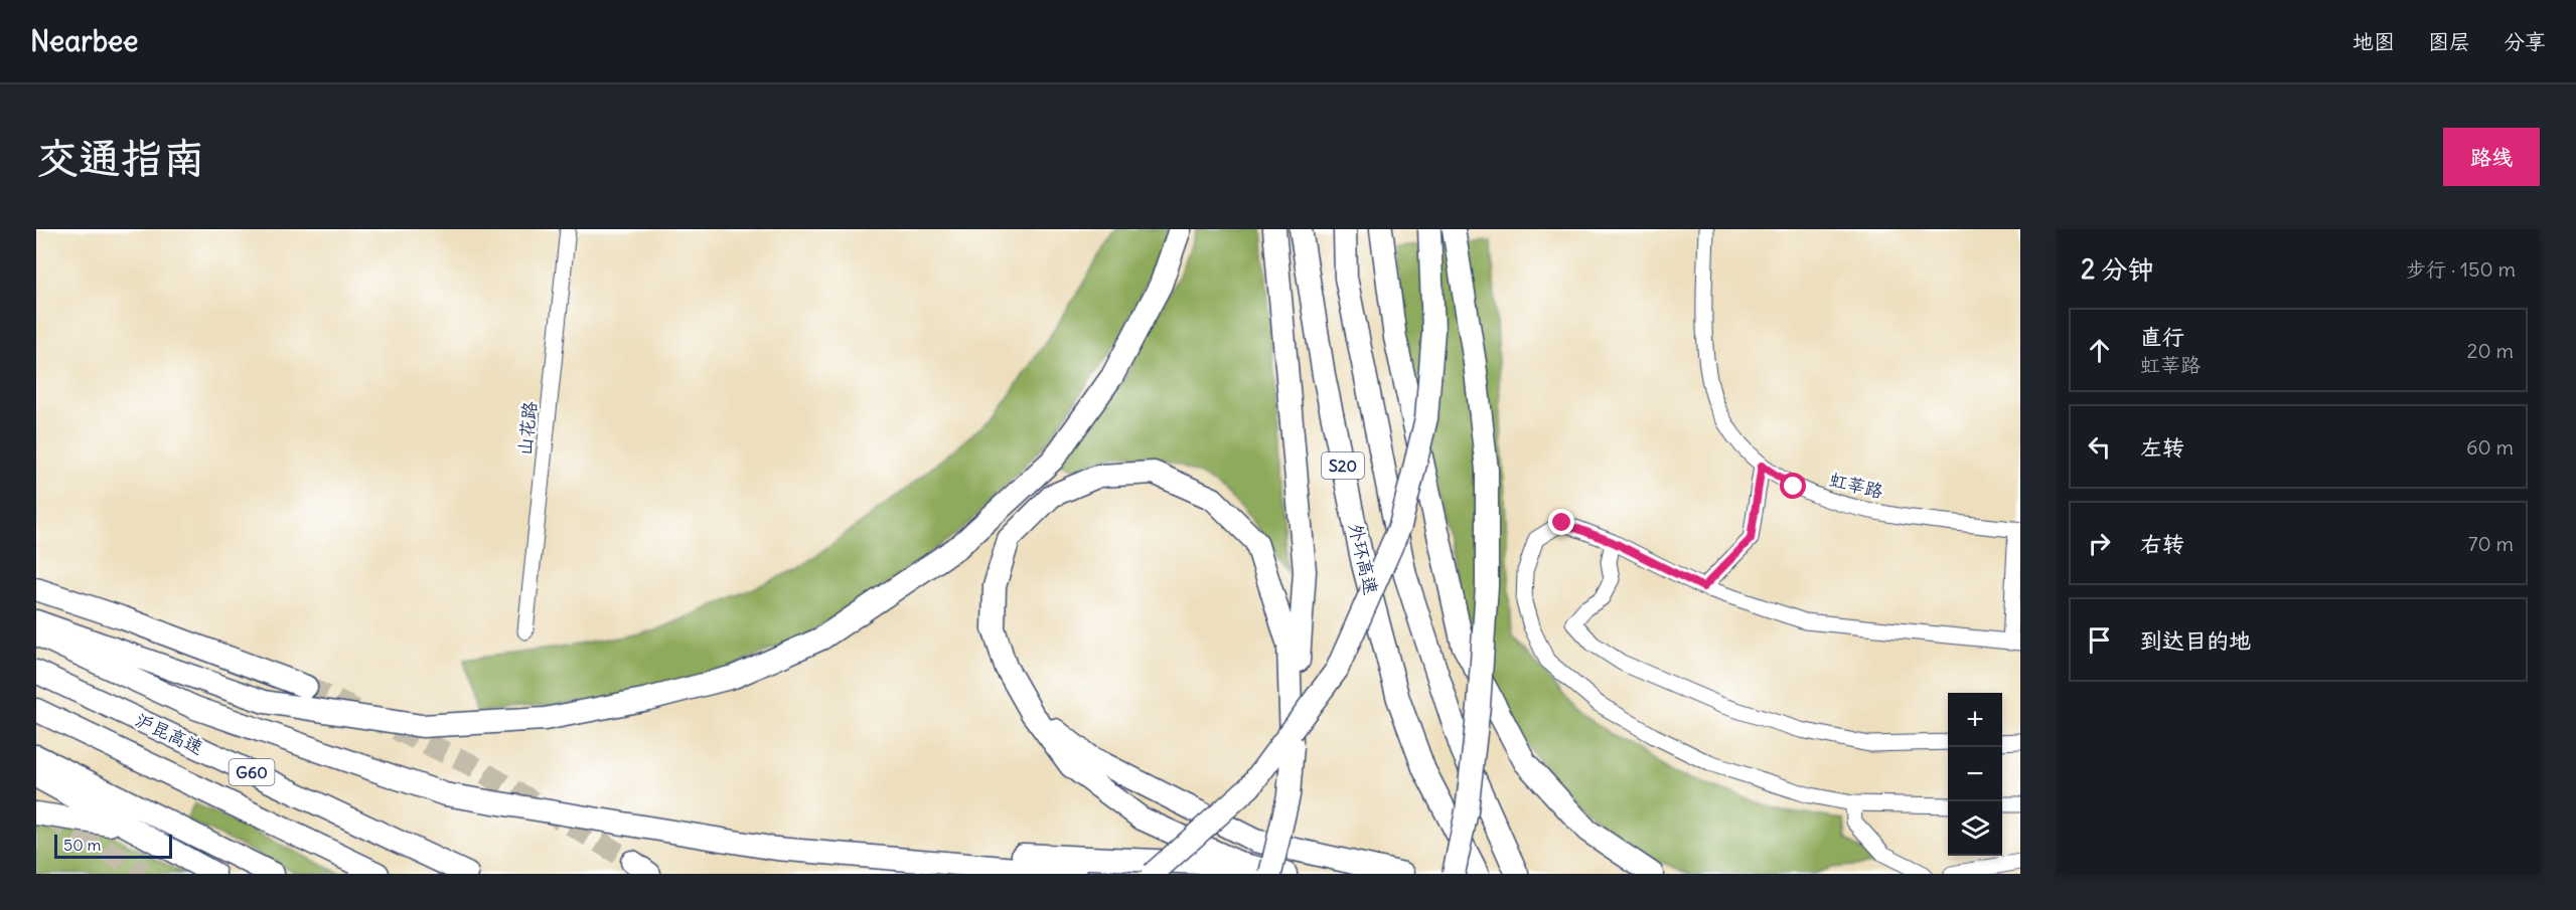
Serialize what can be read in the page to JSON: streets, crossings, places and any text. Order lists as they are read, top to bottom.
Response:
{
  "streets": {
    "highway": [
      "S20",
      "外环高速",
      "沪昆高速",
      "G60"
    ],
    "street": ["山花路", "虹莘路"]
  },
  "scale_bar": "50 m",
  "page": {
    "header": "Nearbee",
    "nav": ["地图", "图层", "分享"],
    "buttons": "路线",
    "title": "交通指南",
    "heading": ["2 分钟", "步行 · 150 m"],
    "list": [
      ["直行", "虹莘路", "20 m"],
      ["左转", "60 m"],
      ["右转", "70 m"],
      "到达目的地"
    ],
    "map_buttons": ["+", "−"],
    "scale": "50 m"
  }
}
